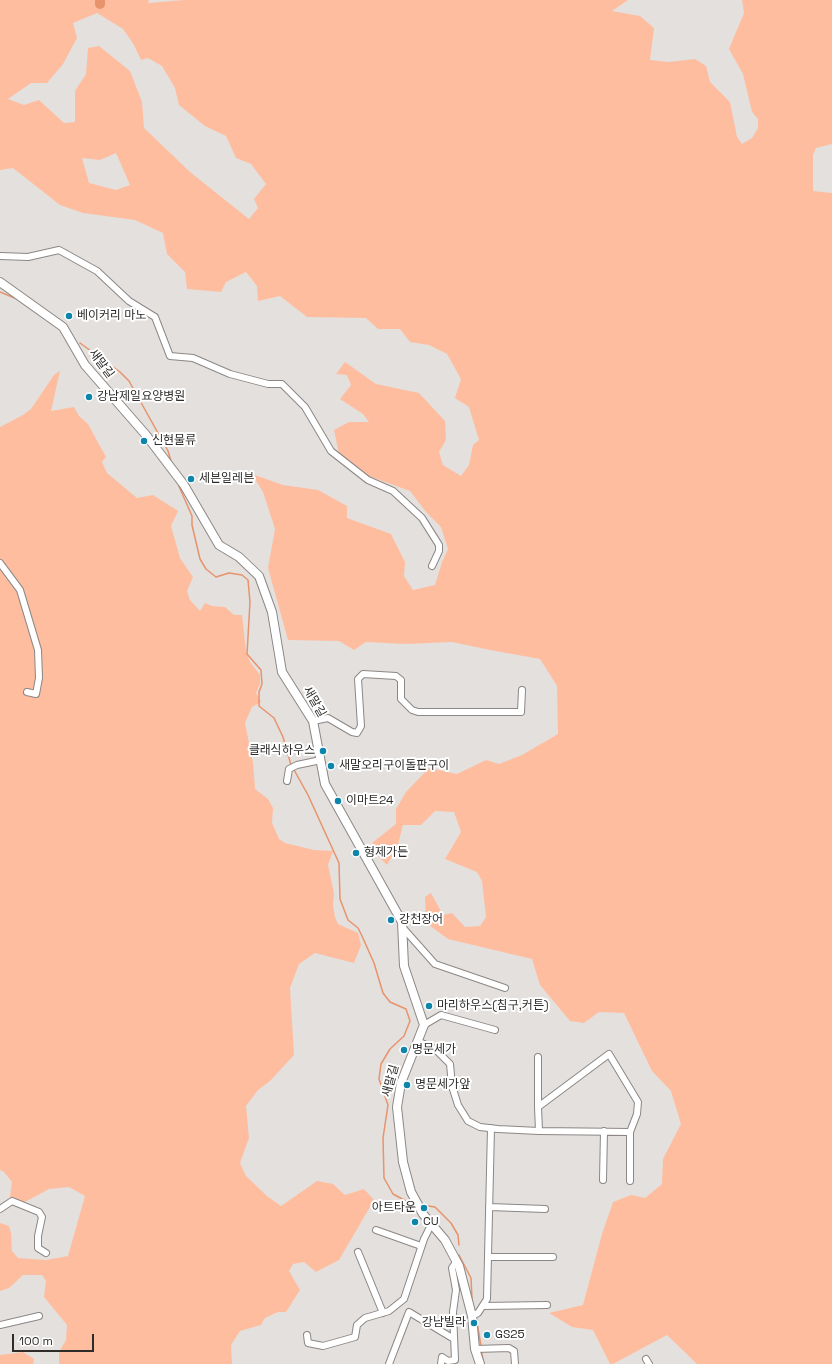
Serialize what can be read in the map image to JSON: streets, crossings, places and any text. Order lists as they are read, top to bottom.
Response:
{
  "streets": {
    "street": ["새말길"]
  },
  "places": [
    "베이커리 마노",
    "강남제일요양병원",
    "신현물류",
    "세븐일레븐",
    "클래식하우스",
    "새말오리구이돌판구이",
    "이마트24",
    "형제가든",
    "강천장어",
    "마리하우스(침구,커튼)",
    "명문세가",
    "명문세가앞",
    "아트타운",
    "CU",
    "강남빌라",
    "GS25"
  ],
  "scale_bar": "100 m"
}
